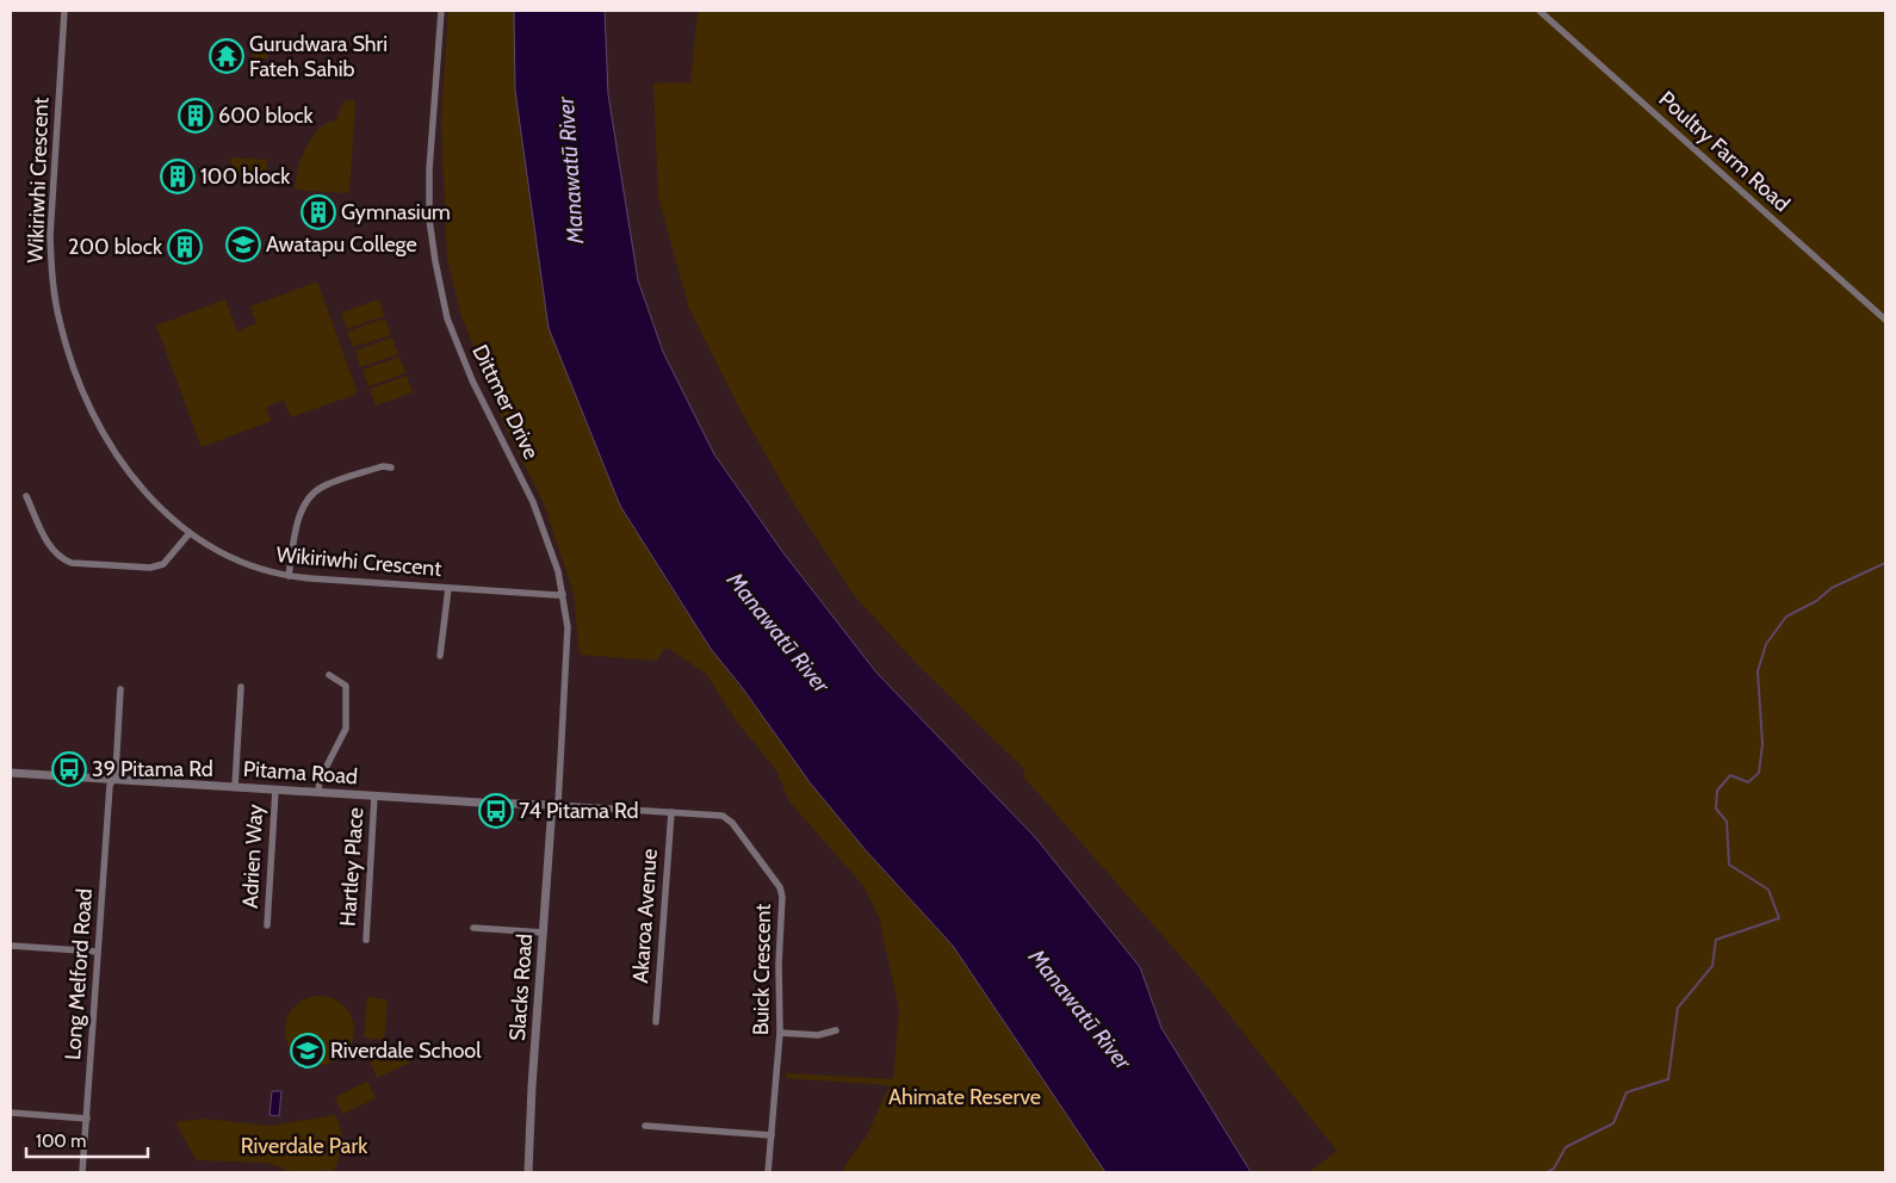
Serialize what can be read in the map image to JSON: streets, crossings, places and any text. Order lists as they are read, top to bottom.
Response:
{
  "streets": {
    "street": [
      "Poultry Farm Road",
      "Wikiriwhi Crescent",
      "Dittmer Drive",
      "Pitama Road",
      "Adrien Way",
      "Hartley Place",
      "Akaroa Avenue",
      "Buick Crescent",
      "Long Melford Road",
      "Slacks Road"
    ]
  },
  "crossings": [
    ["Wikiriwhi Crescent", "Dittmer Drive"],
    ["Dittmer Drive", "Pitama Road"],
    ["Dittmer Drive", "Buick Crescent"],
    ["Dittmer Drive", "Slacks Road"],
    ["Pitama Road", "Adrien Way"],
    ["Pitama Road", "Hartley Place"],
    ["Pitama Road", "Buick Crescent"],
    ["Pitama Road", "Long Melford Road"],
    ["Pitama Road", "Slacks Road"],
    ["Akaroa Avenue", "Buick Crescent"],
    ["Buick Crescent", "Slacks Road"]
  ],
  "water": ["Manawatū River"],
  "parks": ["Ahimate Reserve", "Riverdale Park"],
  "places": {
    "temple": ["Gurudwara Shri Fateh Sahib"],
    "building": [
      "600 block",
      "100 block",
      "Gymnasium",
      "200 block"
    ],
    "school or university": ["Awatapu College", "Riverdale School"],
    "bus stop": ["39 Pitama Rd", "74 Pitama Rd"]
  },
  "scale_bar": "100 m"
}
